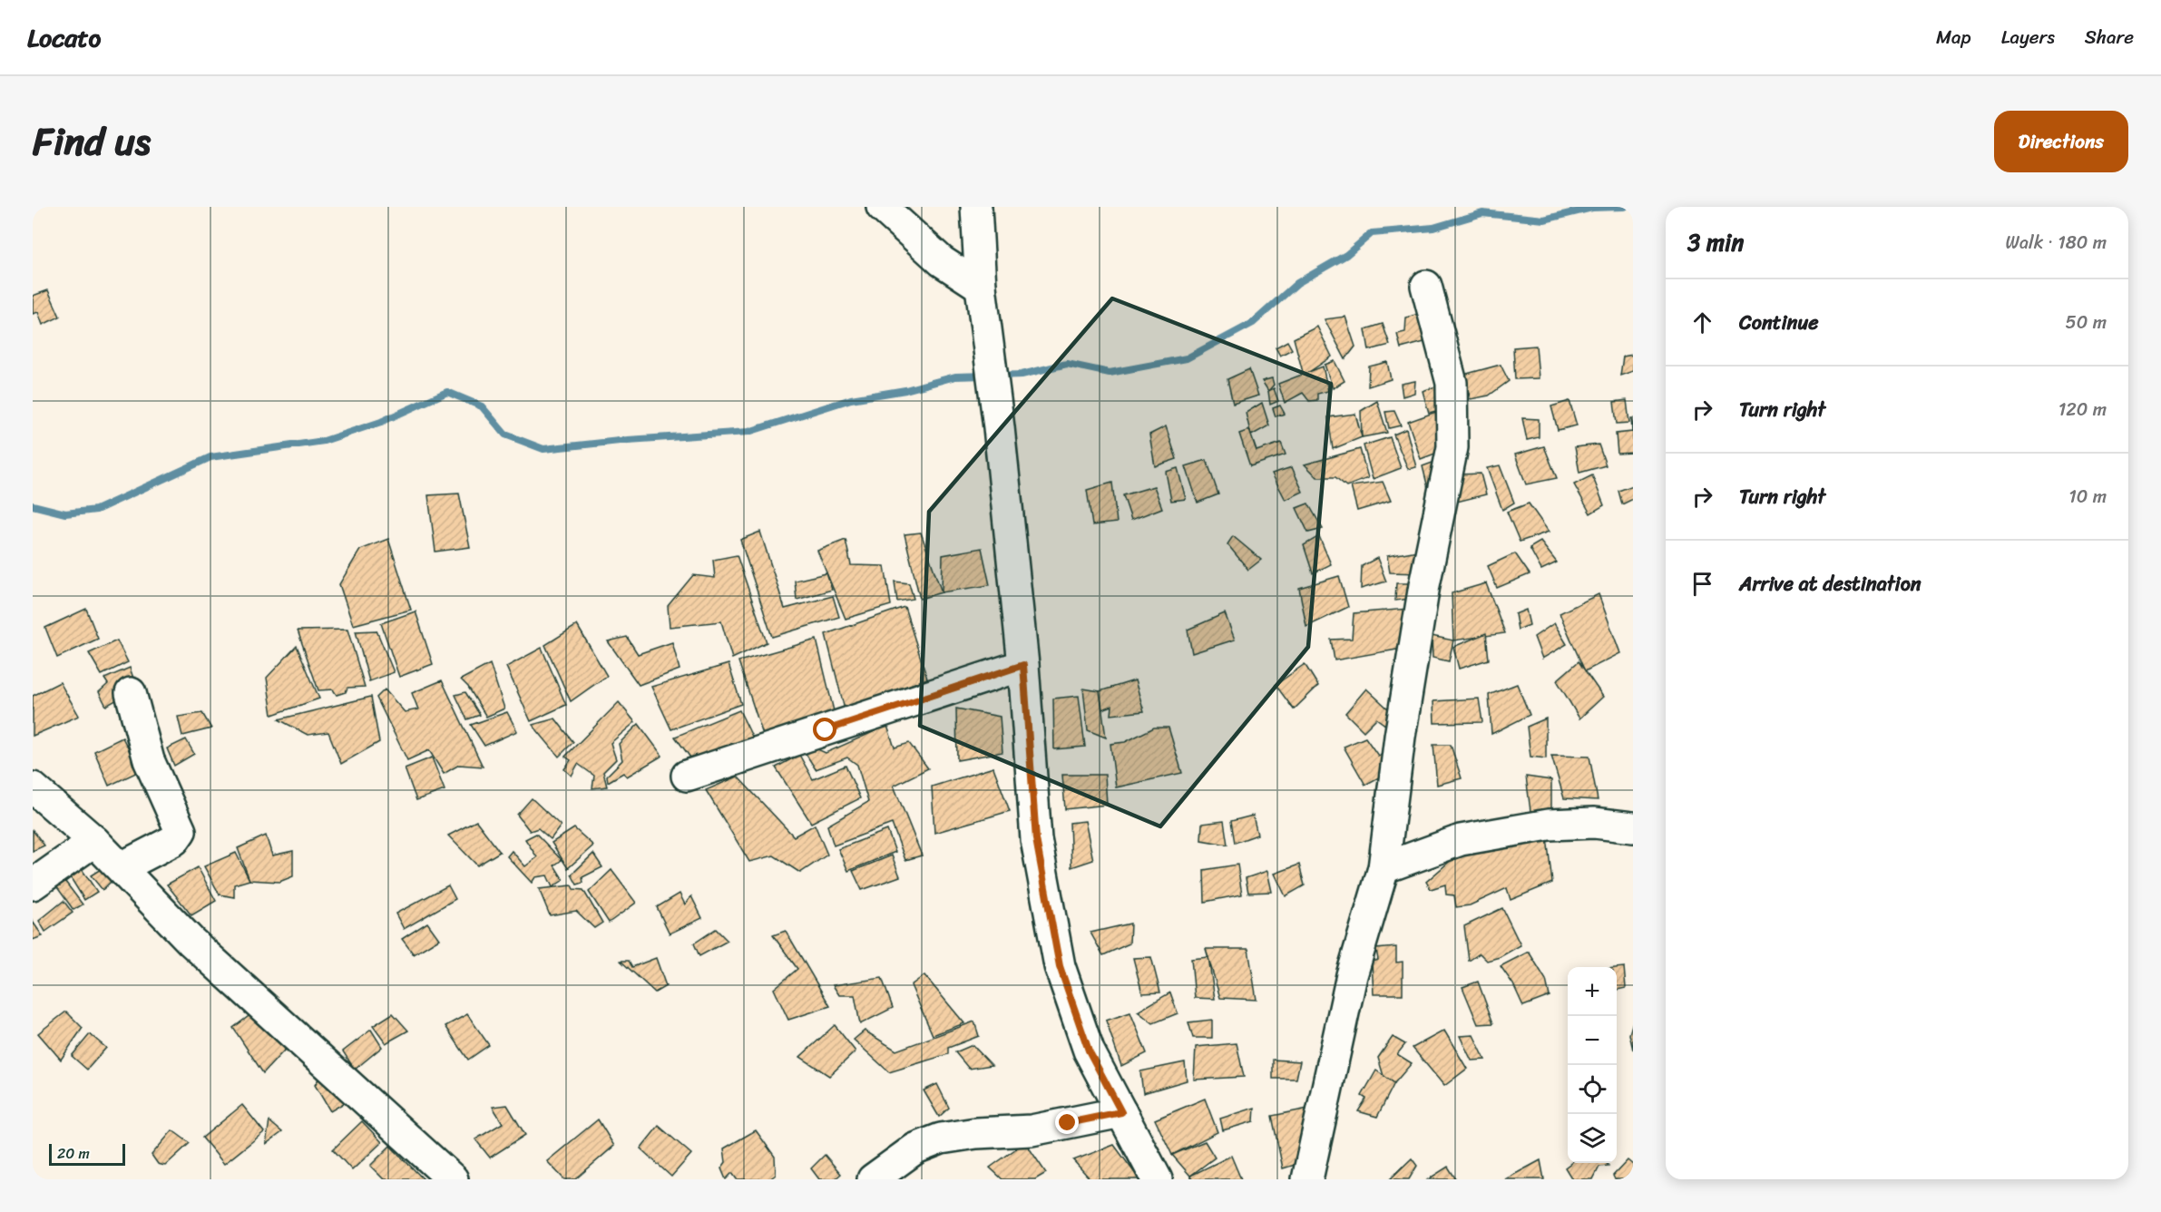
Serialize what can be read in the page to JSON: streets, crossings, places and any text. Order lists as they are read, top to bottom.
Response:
{
  "scale_bar": "20 m",
  "page": {
    "header": "Locato",
    "nav": ["Map", "Layers", "Share"],
    "title": "Find us",
    "buttons": "Directions",
    "heading": ["3 min", "Walk · 180 m"],
    "list": [
      ["Continue", "50 m"],
      ["Turn right", "120 m"],
      ["Turn right", "10 m"],
      "Arrive at destination"
    ],
    "map_buttons": ["+", "−"],
    "scale": "20 m"
  }
}
